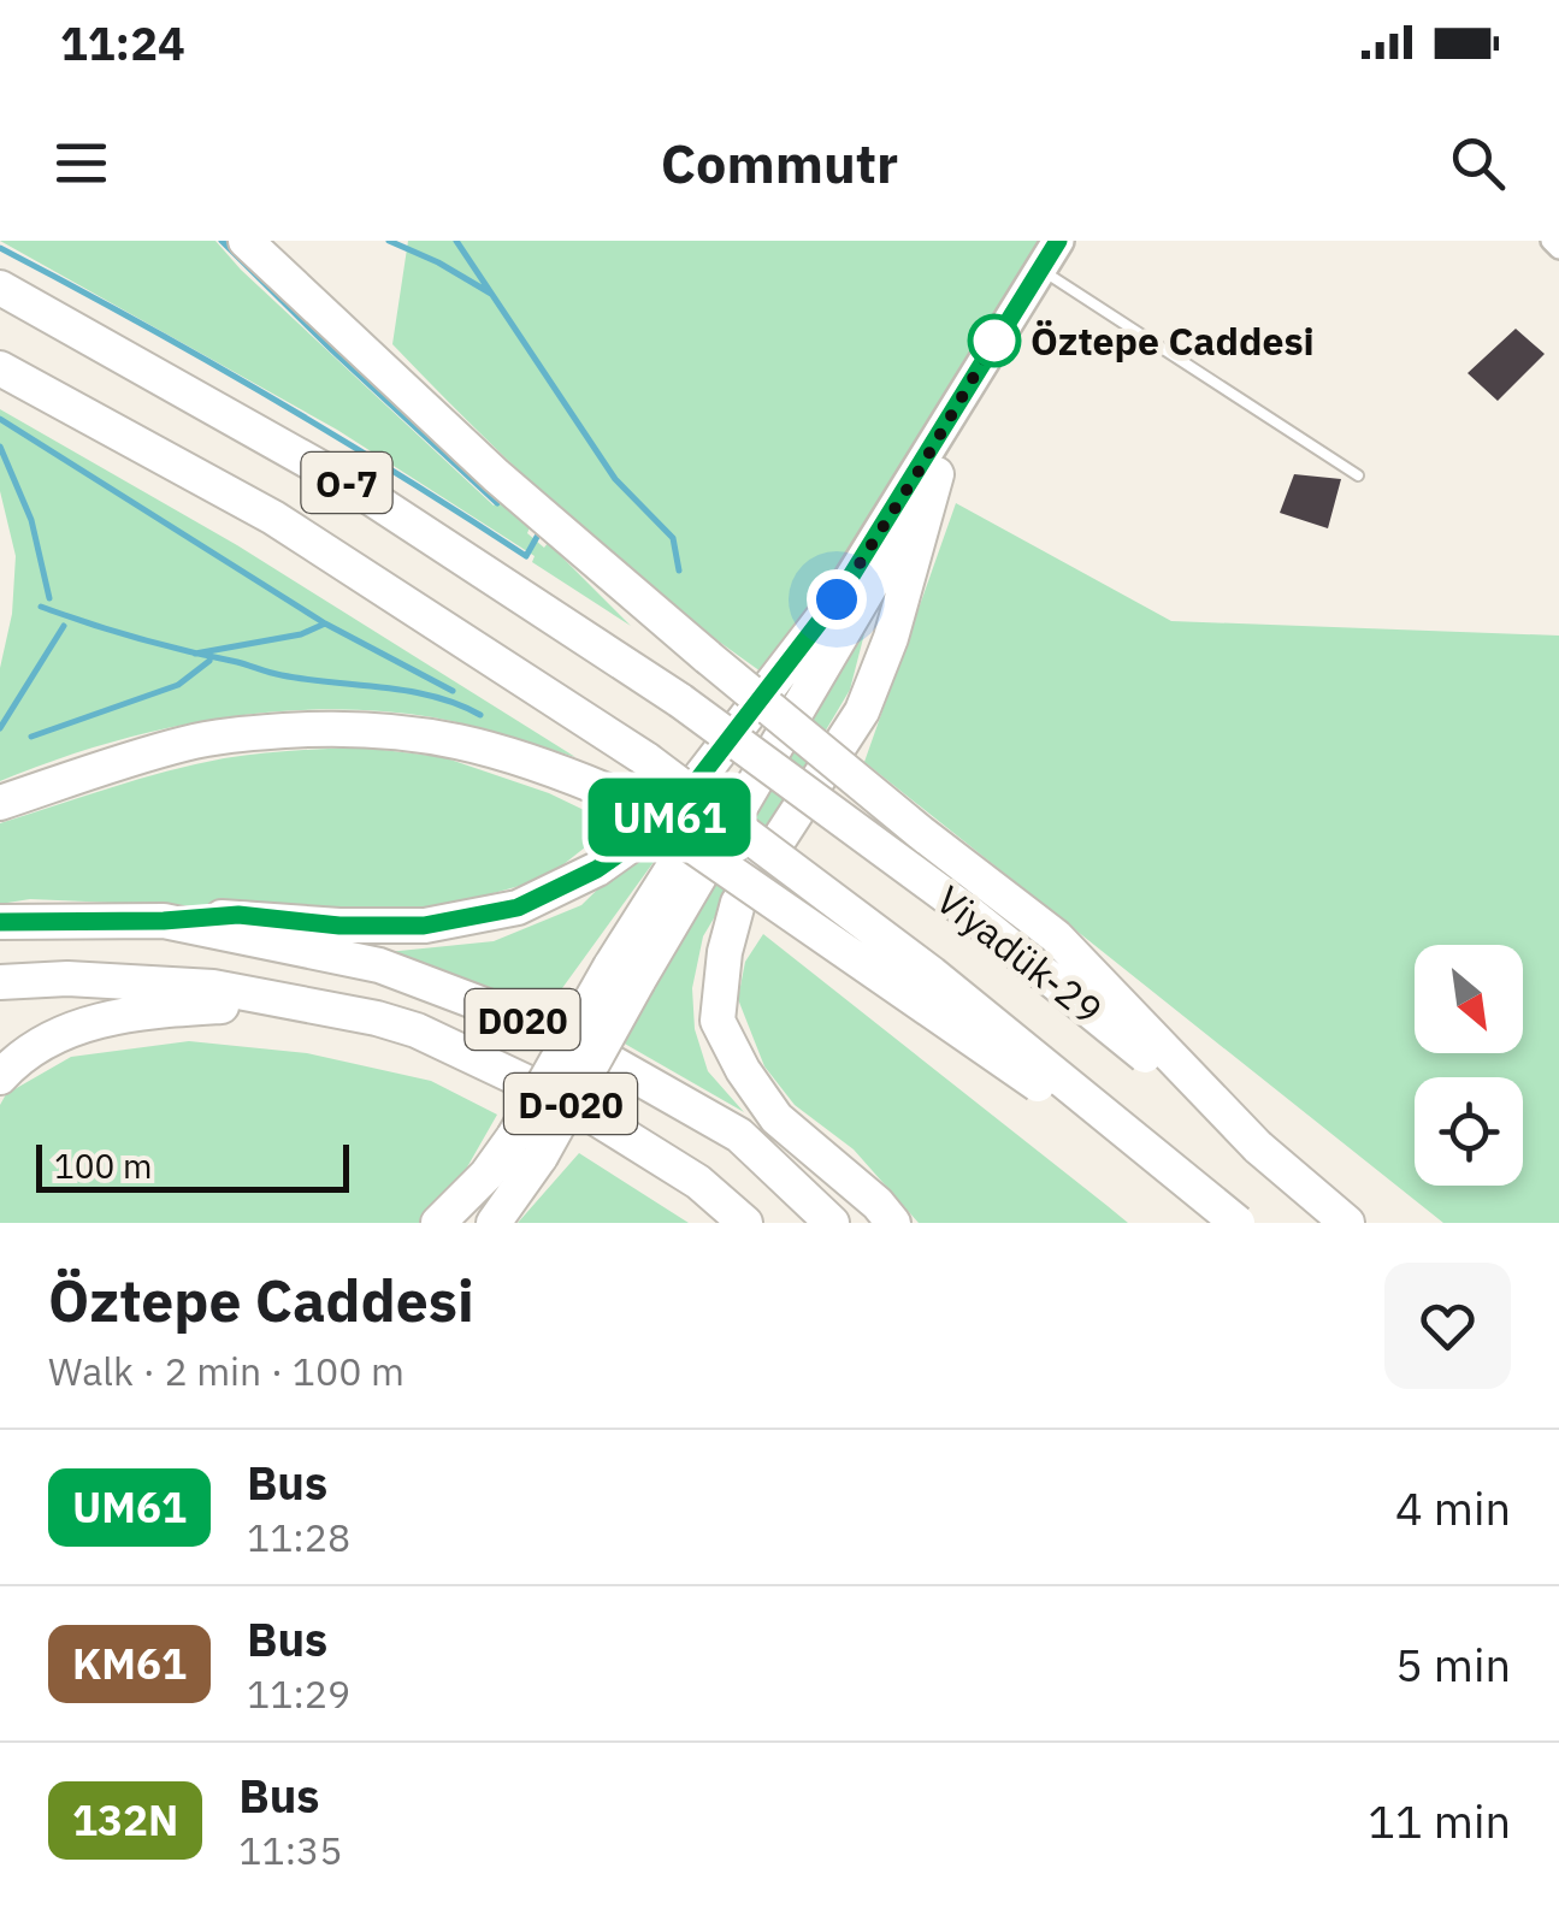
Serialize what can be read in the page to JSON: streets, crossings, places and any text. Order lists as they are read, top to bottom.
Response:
{
  "streets": {
    "highway": [
      "O-7",
      "Viyadük-29",
      "D020",
      "D-020"
    ]
  },
  "places": ["Öztepe Caddesi"],
  "lines": ["bus line UM61"],
  "scale_bar": "100 m",
  "north": "bottom right",
  "page": {
    "status": "11:24",
    "header": "Commutr",
    "on_map": "UM61",
    "scale": "100 m",
    "heading": ["Öztepe Caddesi", "Walk · 2 min · 100 m"],
    "list": [
      {
        "mark": "UM61",
        "name": "Bus",
        "note": "11:28",
        "value": "4 min"
      },
      {
        "mark": "KM61",
        "name": "Bus",
        "note": "11:29",
        "value": "5 min"
      },
      {
        "mark": "132N",
        "name": "Bus",
        "note": "11:35",
        "value": "11 min"
      }
    ]
  }
}
